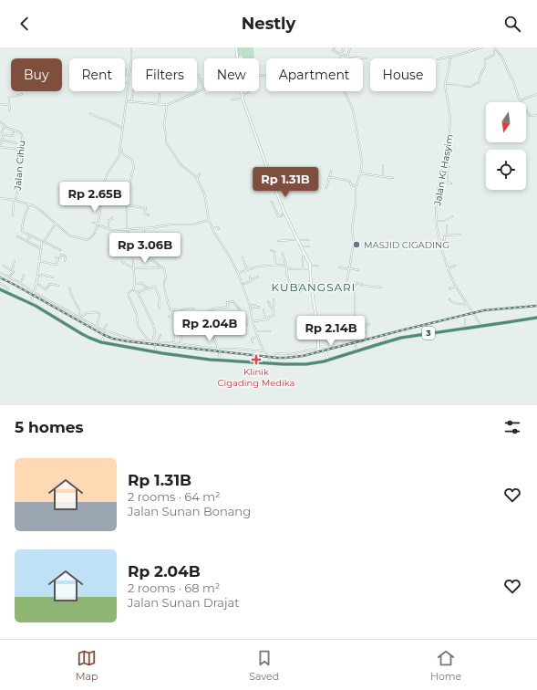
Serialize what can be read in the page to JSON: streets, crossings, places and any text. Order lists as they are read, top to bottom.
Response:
{
  "streets": {
    "highway": ["3"],
    "street": ["Jalan Cihiu", "Jalan Ki Hasyim"]
  },
  "crossings": [
    ["Jalan Ki Hasyim", "3"]
  ],
  "districts": ["KUBANGSARI"],
  "places": {
    "other": ["MASJID CIGADING"],
    "health": ["Klinik Cigading Medika"]
  },
  "north": "bottom",
  "page": {
    "header": "Nestly",
    "chip": [
      "Buy",
      "Rent",
      "Filters",
      "New",
      "Apartment",
      "House"
    ],
    "price": [
      "Rp 1.31B",
      "Rp 2.65B",
      "Rp 3.06B",
      "Rp 2.04B",
      "Rp 2.14B"
    ],
    "heading": "5 homes",
    "list": [
      {
        "name": "Rp 1.31B",
        "note": "2 rooms · 64 m² · Jalan Sunan Bonang"
      },
      {
        "name": "Rp 2.04B",
        "note": "2 rooms · 68 m² · Jalan Sunan Drajat"
      }
    ],
    "tabs": ["Map", "Saved", "Home"]
  }
}
